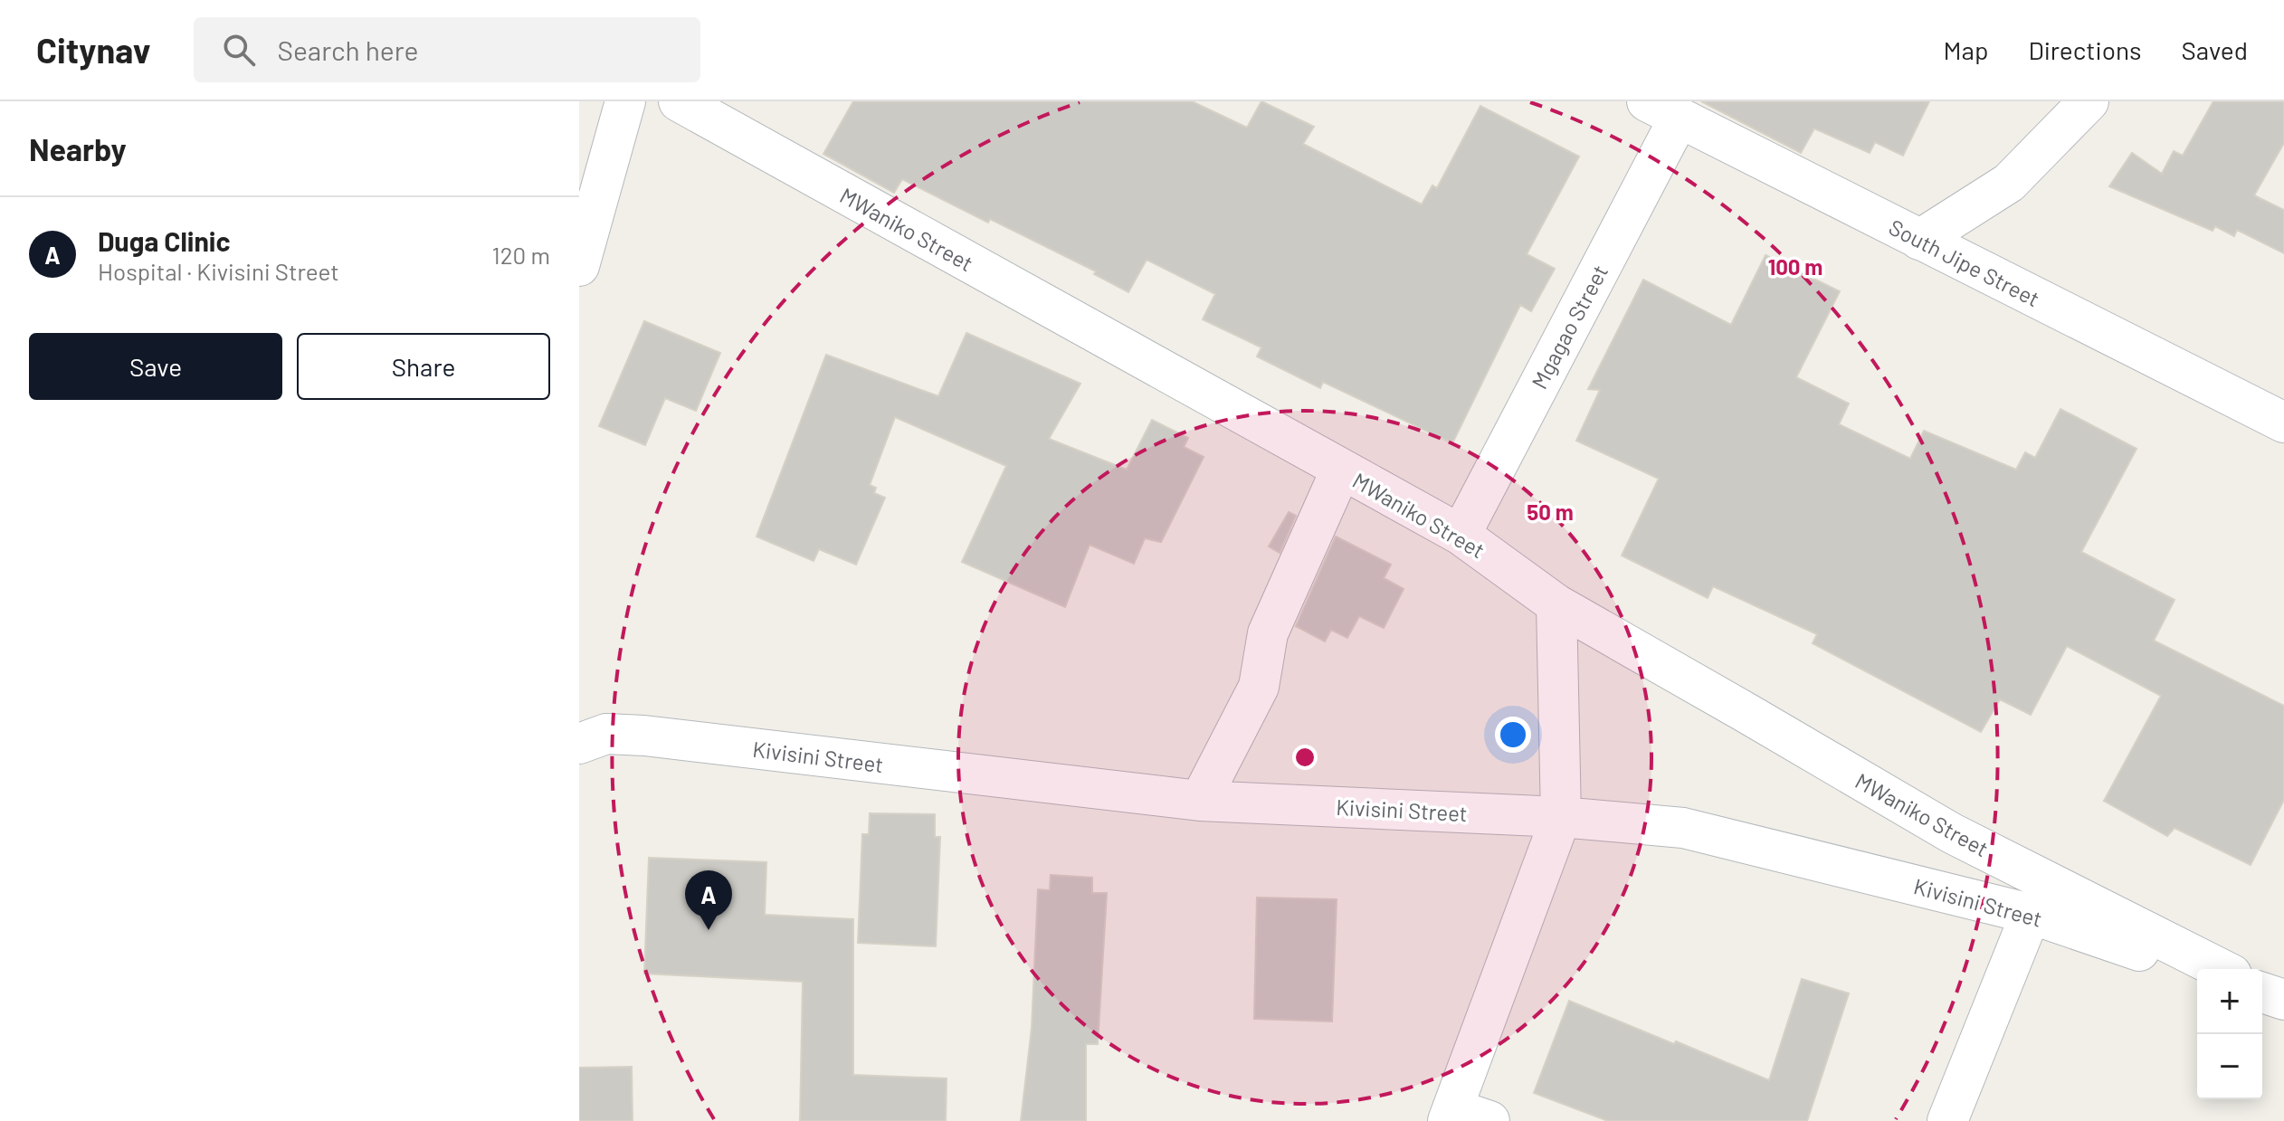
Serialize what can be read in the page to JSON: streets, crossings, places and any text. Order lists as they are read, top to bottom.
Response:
{
  "streets": {
    "street": [
      "MWaniko Street",
      "South Jipe Street",
      "Mgagao Street",
      "Kivisini Street"
    ]
  },
  "crossings": [
    ["MWaniko Street", "Mgagao Street"],
    ["South Jipe Street", "Mgagao Street"]
  ],
  "page": {
    "header": "Citynav",
    "search": "Search here",
    "nav": ["Map", "Directions", "Saved"],
    "heading": "Nearby",
    "list": [
      {
        "mark": "A",
        "name": "Duga Clinic",
        "note": "Hospital · Kivisini Street",
        "value": "120 m"
      }
    ],
    "buttons": ["Save", "Share"],
    "pins": "A",
    "map_buttons": ["+", "−"]
  },
  "rings": ["100 m", "50 m"]
}
